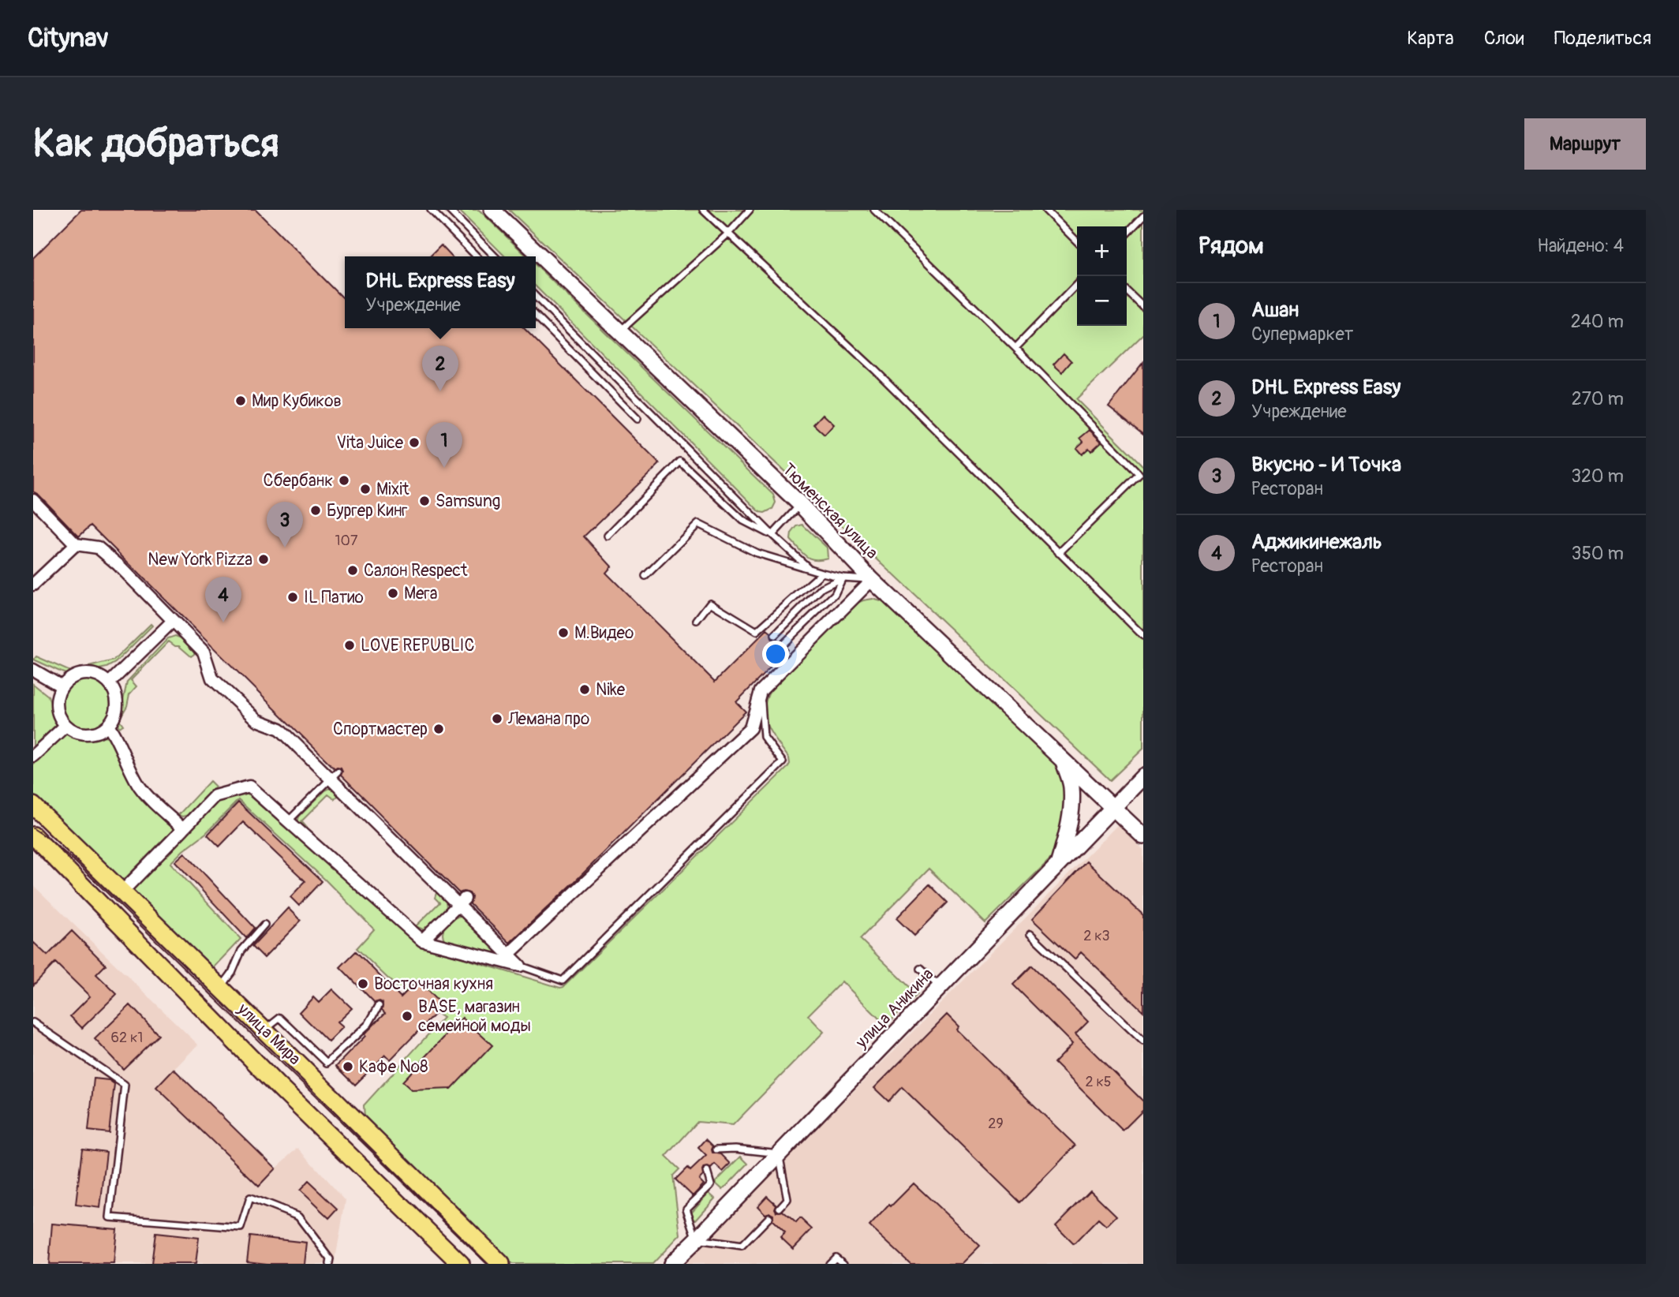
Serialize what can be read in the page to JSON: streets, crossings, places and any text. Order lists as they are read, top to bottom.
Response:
{
  "streets": {
    "main road": ["улица Мира"],
    "street": ["Тюменская улица", "улица Аникина"]
  },
  "crossings": [
    ["Тюменская улица", "улица Аникина"]
  ],
  "places": [
    "Мир Кубиков",
    "Vita Juice",
    "Сбербанк",
    "Mixit",
    "Samsung",
    "Бургер Кинг",
    "New York Pizza",
    "Салон Respect",
    "Мега",
    "IL Патио",
    "М.Видео",
    "LOVE REPUBLIC",
    "Nike",
    "Лемана про",
    "Спортмастер",
    "Восточная кухня",
    "BASE, магазин семейной моды",
    "Кафе №8"
  ],
  "house_numbers": [
    "107",
    "2 к3",
    "62 к1",
    "2 к5",
    "29"
  ],
  "page": {
    "header": "Citynav",
    "nav": ["Карта", "Слои", "Поделиться"],
    "buttons": "Маршрут",
    "title": "Как добраться",
    "heading": ["Рядом", "Найдено: 4"],
    "map_buttons": ["+", "−"],
    "popup": ["DHL Express Easy", "Учреждение"],
    "list": [
      {
        "mark": "1",
        "name": "Ашан",
        "note": "Супермаркет",
        "value": "240 m"
      },
      {
        "mark": "2",
        "name": "DHL Express Easy",
        "note": "Учреждение",
        "value": "270 m"
      },
      {
        "mark": "3",
        "name": "Вкусно - И Точка",
        "note": "Ресторан",
        "value": "320 m"
      },
      {
        "mark": "4",
        "name": "Аджикинежаль",
        "note": "Ресторан",
        "value": "350 m"
      }
    ],
    "pins": [
      "2",
      "1",
      "3",
      "4"
    ]
  }
}
